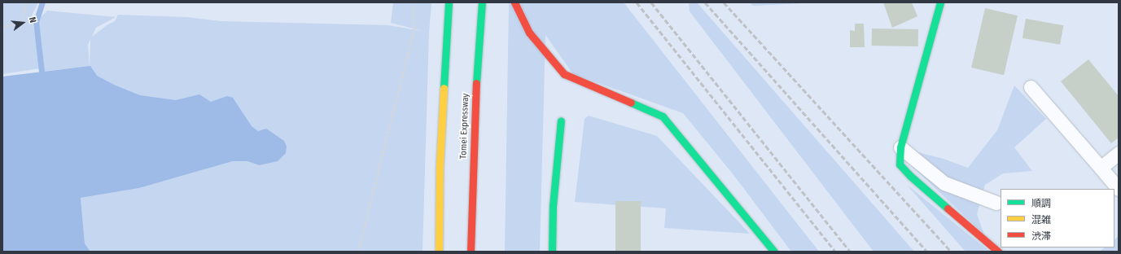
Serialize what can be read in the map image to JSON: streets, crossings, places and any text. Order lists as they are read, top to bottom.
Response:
{
  "streets": {
    "main road": ["Tomei Expressway"]
  },
  "legend": ["順調", "混雑", "渋滞"],
  "north": "right"
}
